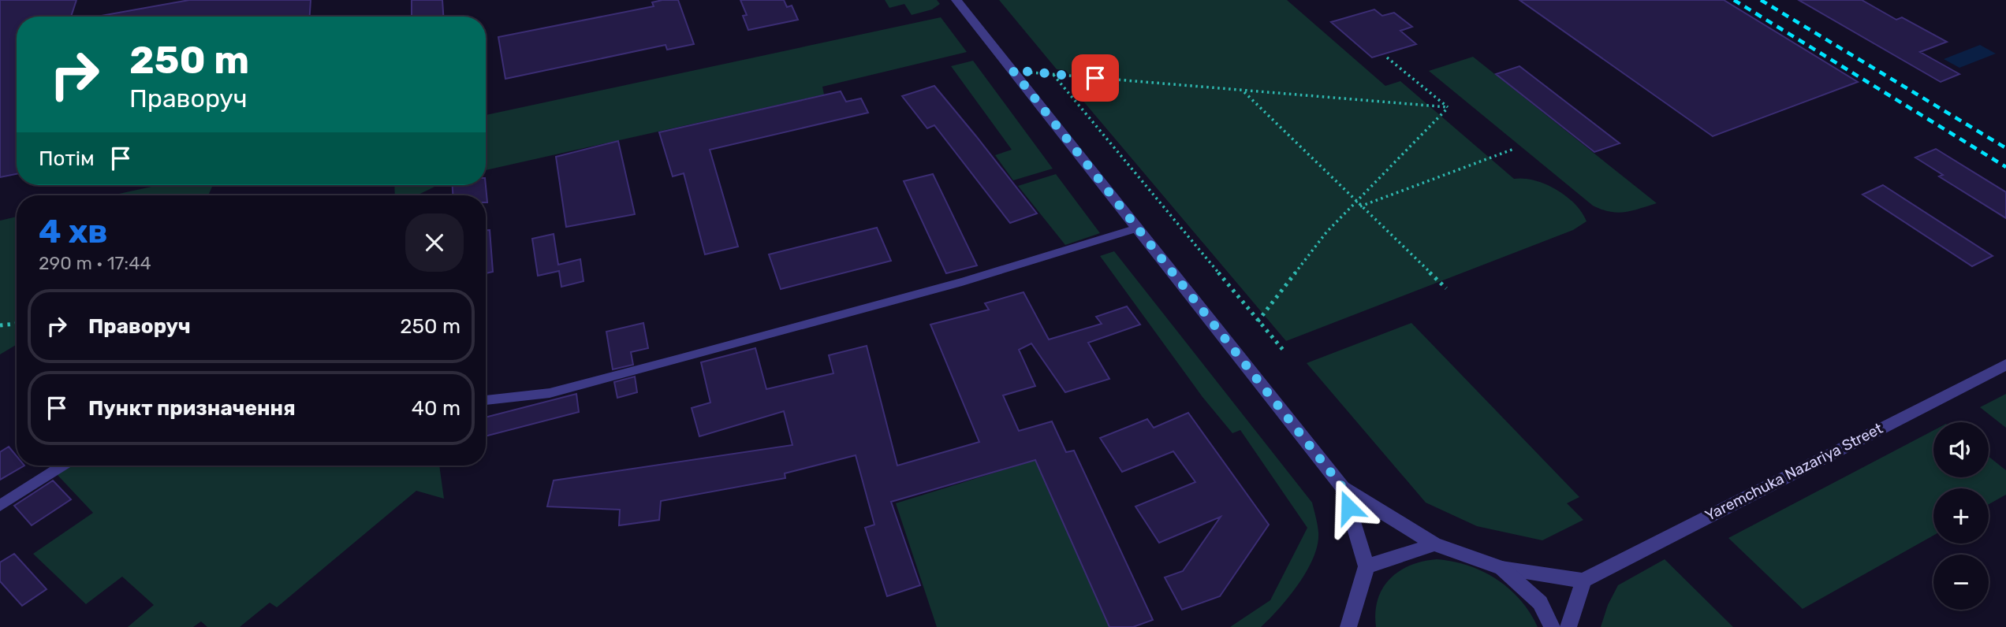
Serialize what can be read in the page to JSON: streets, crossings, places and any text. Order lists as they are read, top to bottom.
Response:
{
  "streets": {
    "street": ["Yaremchuka Nazariya Street"]
  },
  "page": {
    "turn": ["250 m", "Праворуч"],
    "then": "Потім",
    "heading": ["4 хв", "290 m · 17:44"],
    "list": [
      {
        "name": "Праворуч",
        "value": "250 m"
      },
      {
        "name": "Пункт призначення",
        "value": "40 m"
      }
    ],
    "map_buttons": ["+", "−"]
  }
}
